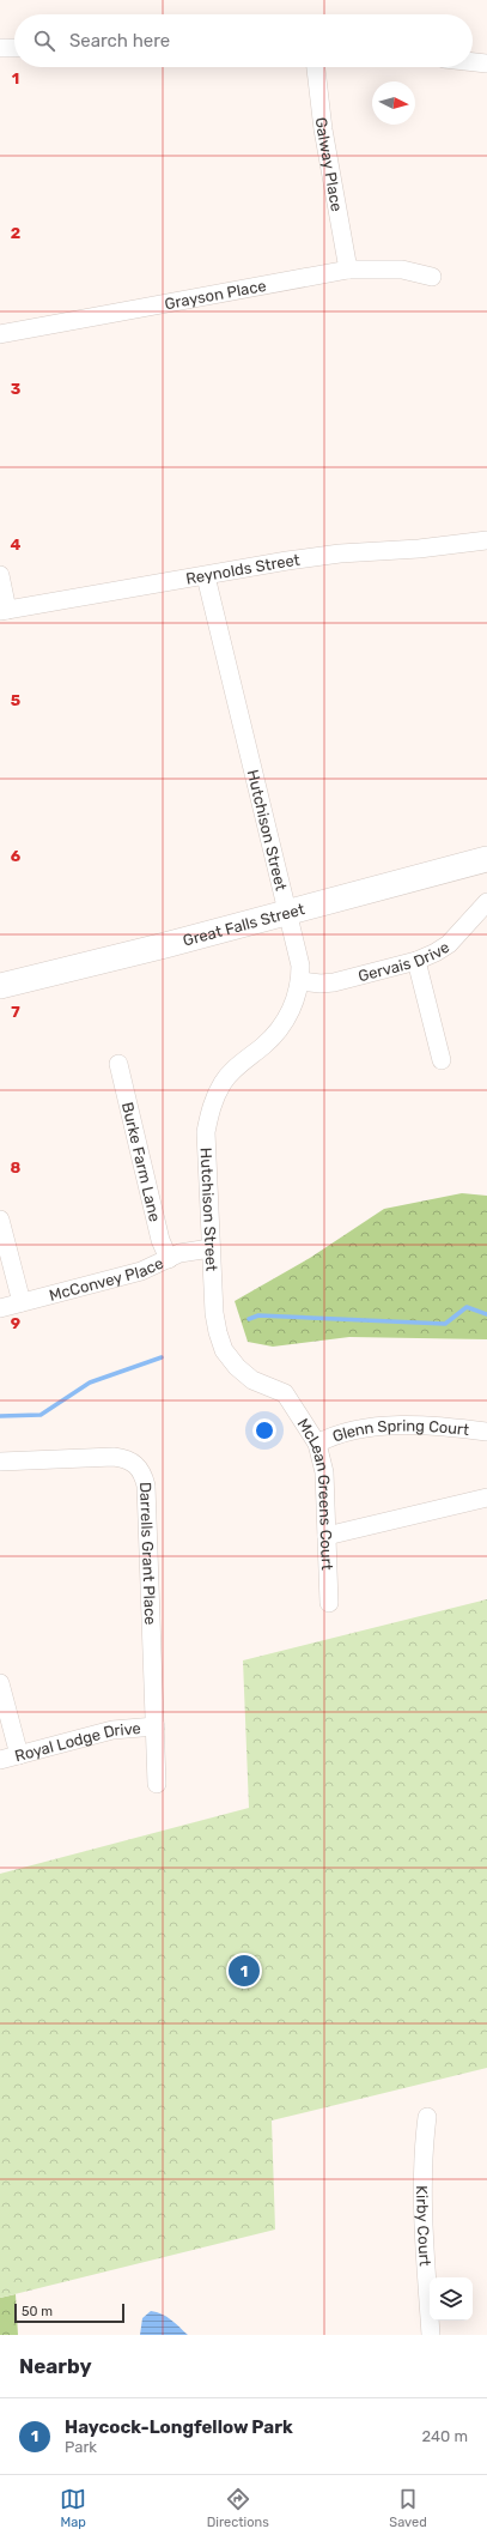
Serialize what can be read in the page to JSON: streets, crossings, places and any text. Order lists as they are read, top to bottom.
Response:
{
  "streets": {
    "main road": ["Great Falls Street"],
    "street": [
      "Galway Place",
      "Grayson Place",
      "Reynolds Street",
      "Hutchison Street",
      "Gervais Drive",
      "Burke Farm Lane",
      "McConvey Place",
      "Glenn Spring Court",
      "McLean Greens Court",
      "Darrells Grant Place",
      "Royal Lodge Drive",
      "Kirby Court"
    ]
  },
  "crossings": [
    ["Galway Place", "Grayson Place"],
    ["Reynolds Street", "Hutchison Street"],
    ["Hutchison Street", "Great Falls Street"],
    ["Hutchison Street", "Gervais Drive"],
    ["Hutchison Street", "McConvey Place"],
    ["Hutchison Street", "McLean Greens Court"],
    ["Burke Farm Lane", "McConvey Place"],
    ["Glenn Spring Court", "McLean Greens Court"],
    ["Darrells Grant Place", "Royal Lodge Drive"]
  ],
  "scale_bar": "50 m",
  "north": "right",
  "page": {
    "search": "Search here",
    "pins": "1",
    "scale": "50 m",
    "heading": "Nearby",
    "list": [
      {
        "mark": "1",
        "name": "Haycock-Longfellow Park",
        "note": "Park",
        "value": "240 m"
      }
    ],
    "nav": ["Map", "Directions", "Saved"]
  },
  "grid": {
    "rows": [
      "1",
      "2",
      "3",
      "4",
      "5",
      "6",
      "7",
      "8",
      "9"
    ]
  }
}
